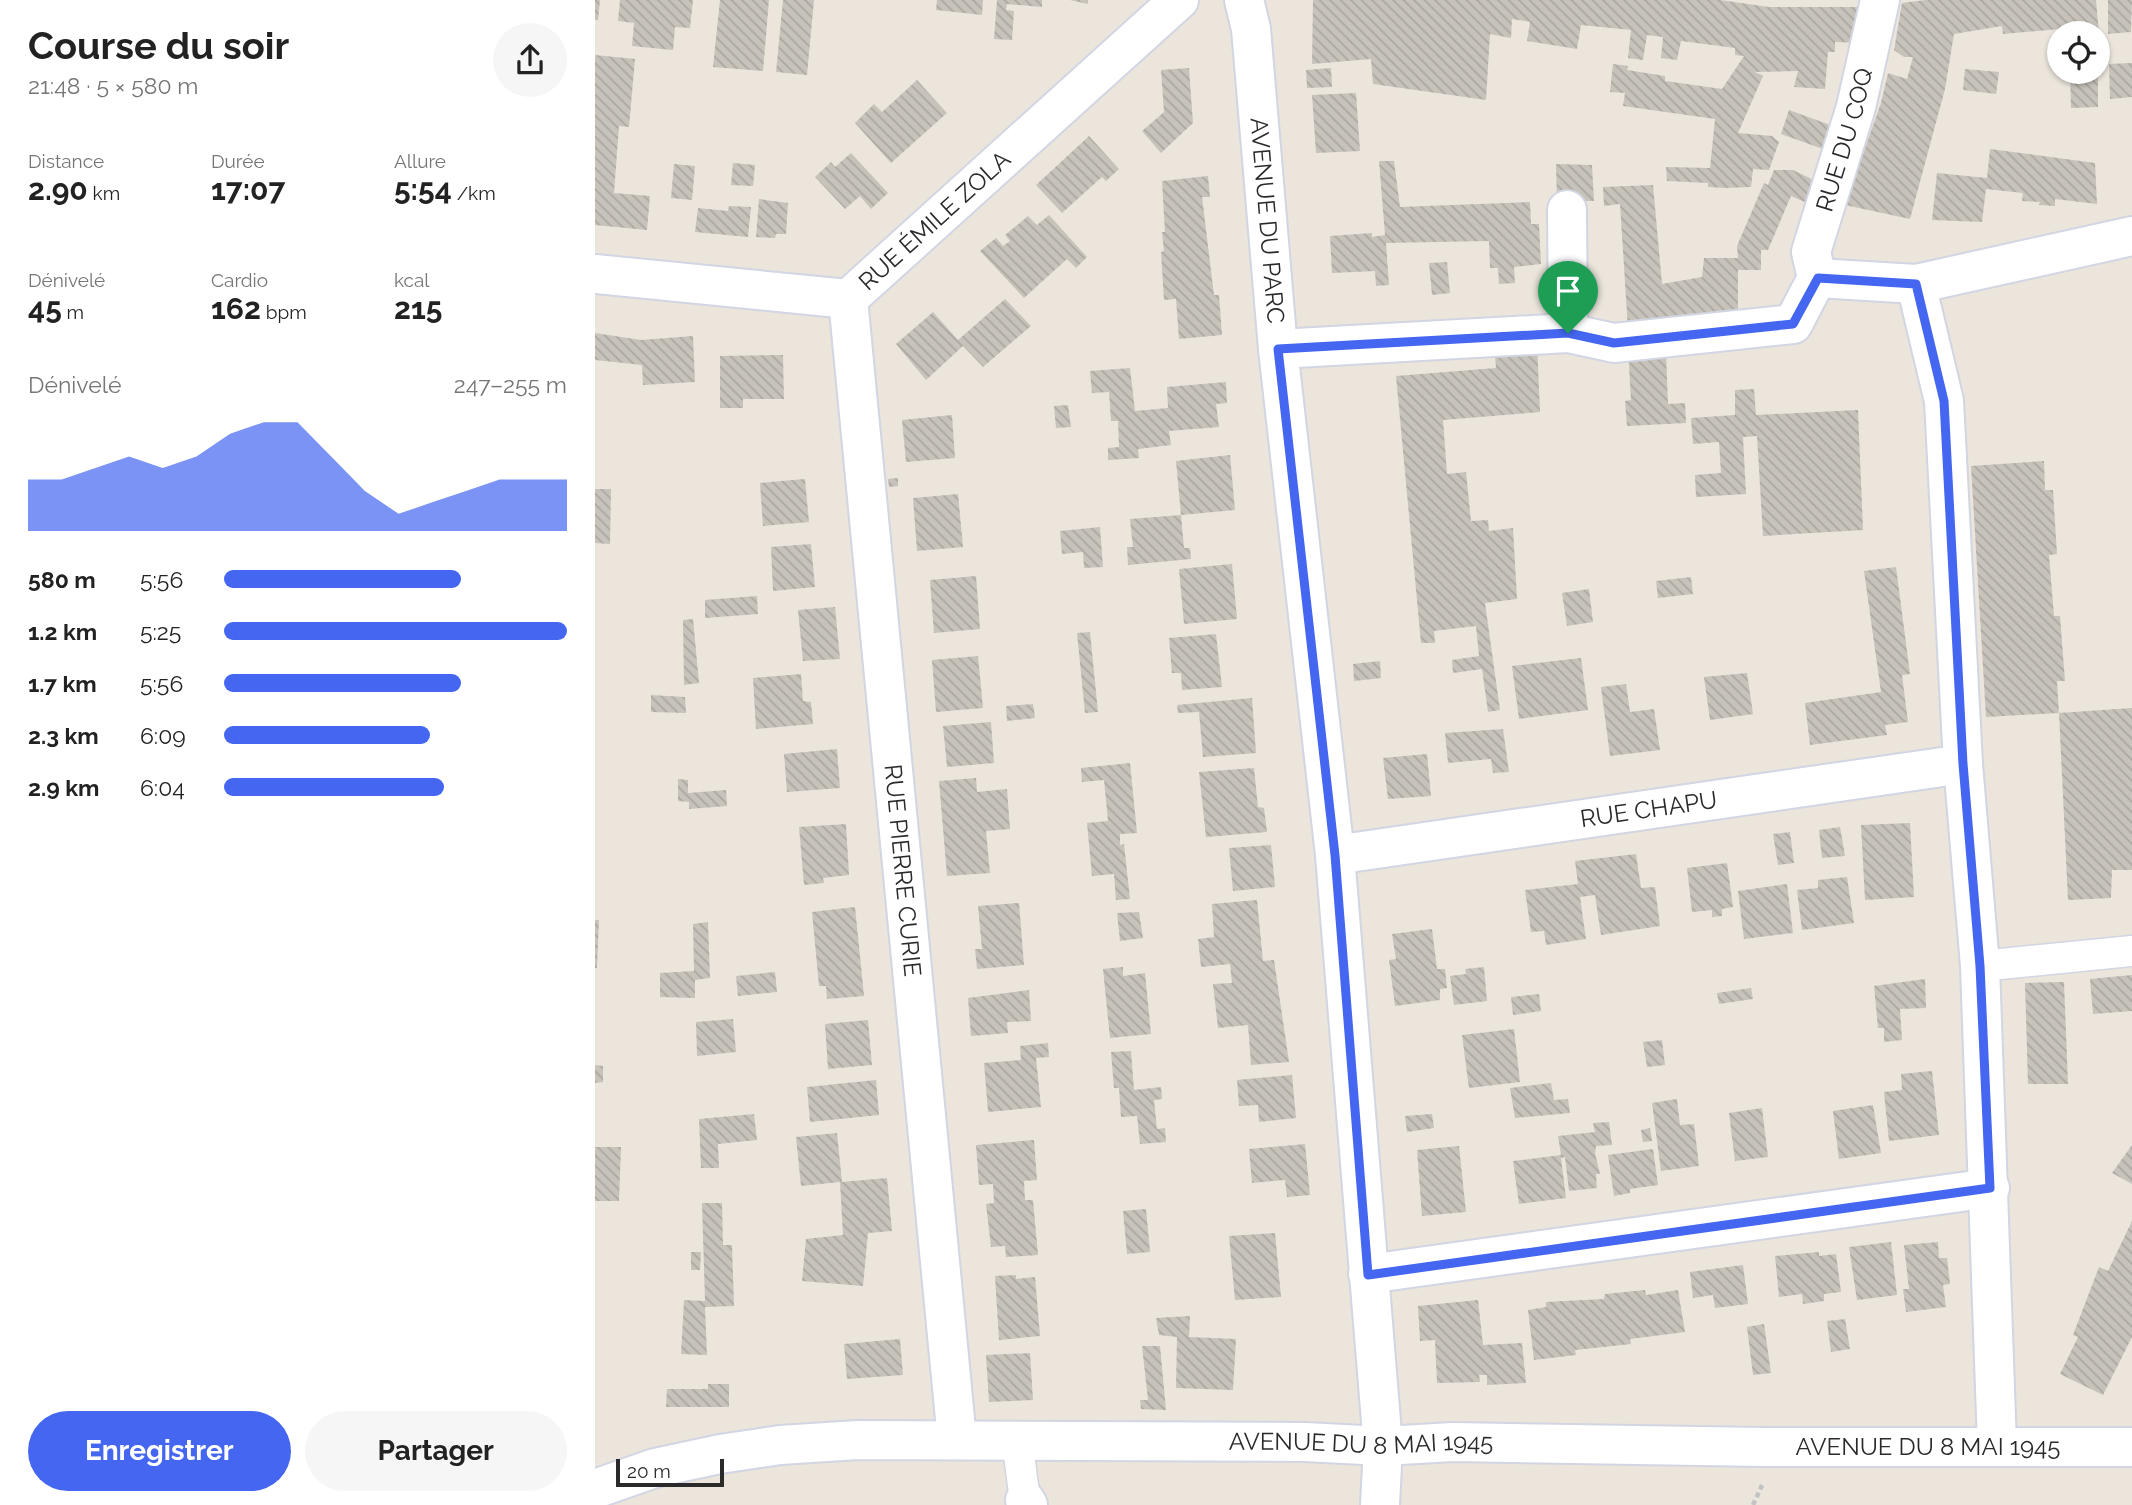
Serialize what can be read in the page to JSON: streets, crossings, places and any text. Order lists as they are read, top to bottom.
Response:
{
  "streets": {
    "street": [
      "RUE DU COQ",
      "RUE ÉMILE ZOLA",
      "AVENUE DU PARC",
      "RUE CHAPU",
      "RUE PIERRE CURIE",
      "AVENUE DU 8 MAI 1945"
    ]
  },
  "crossings": [
    ["RUE ÉMILE ZOLA", "RUE PIERRE CURIE"],
    ["AVENUE DU PARC", "RUE CHAPU"],
    ["AVENUE DU PARC", "AVENUE DU 8 MAI 1945"],
    ["RUE PIERRE CURIE", "AVENUE DU 8 MAI 1945"]
  ],
  "scale_bar": "20 m",
  "page": {
    "heading": ["Course du soir", "21:48 · 5 × 580 m"],
    "stats": [
      ["Distance", "2.90 km"],
      ["Durée", "17:07"],
      ["Allure", "5:54 /km"],
      ["Dénivelé", "45 m"],
      ["Cardio", "162 bpm"],
      ["kcal", "215"]
    ],
    "chart": ["Dénivelé", "247–255 m"],
    "list": [
      {
        "name": "580 m",
        "note": "5:56"
      },
      {
        "name": "1.2 km",
        "note": "5:25"
      },
      {
        "name": "1.7 km",
        "note": "5:56"
      },
      {
        "name": "2.3 km",
        "note": "6:09"
      },
      {
        "name": "2.9 km",
        "note": "6:04"
      }
    ],
    "buttons": ["Enregistrer", "Partager"],
    "scale": "20 m"
  }
}
